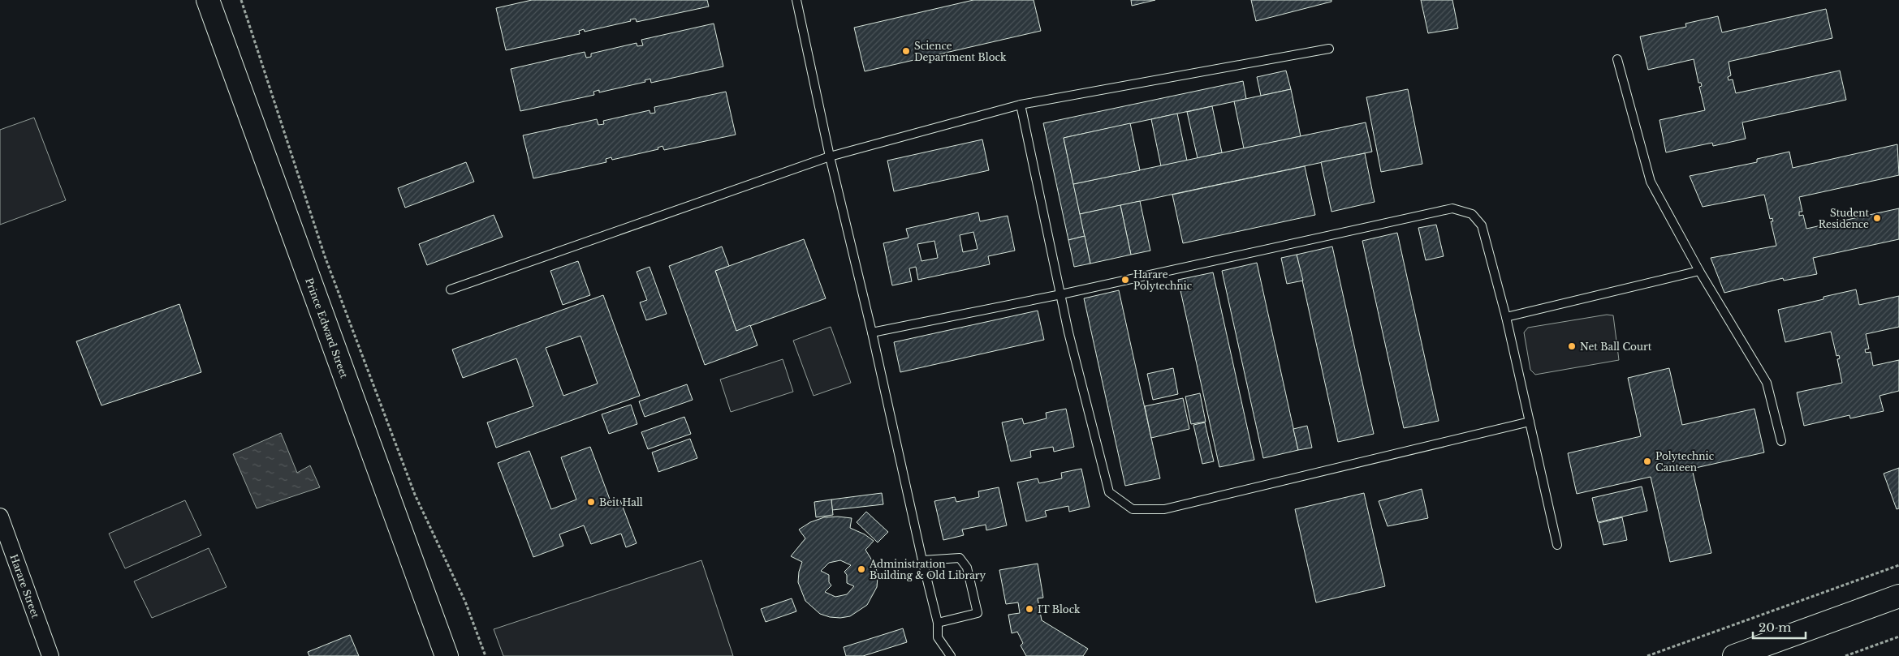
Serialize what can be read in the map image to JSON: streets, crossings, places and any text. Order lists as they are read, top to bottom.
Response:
{
  "streets": {
    "main road": ["Prince Edward Street"],
    "street": ["Harare Street"]
  },
  "places": [
    "Science Department Block",
    "Student Residence",
    "Harare Polytechnic",
    "Net Ball Court",
    "Polytechnic Canteen",
    "Beit Hall",
    "Administration Building & Old Library",
    "IT Block"
  ],
  "scale_bar": "20 m"
}
